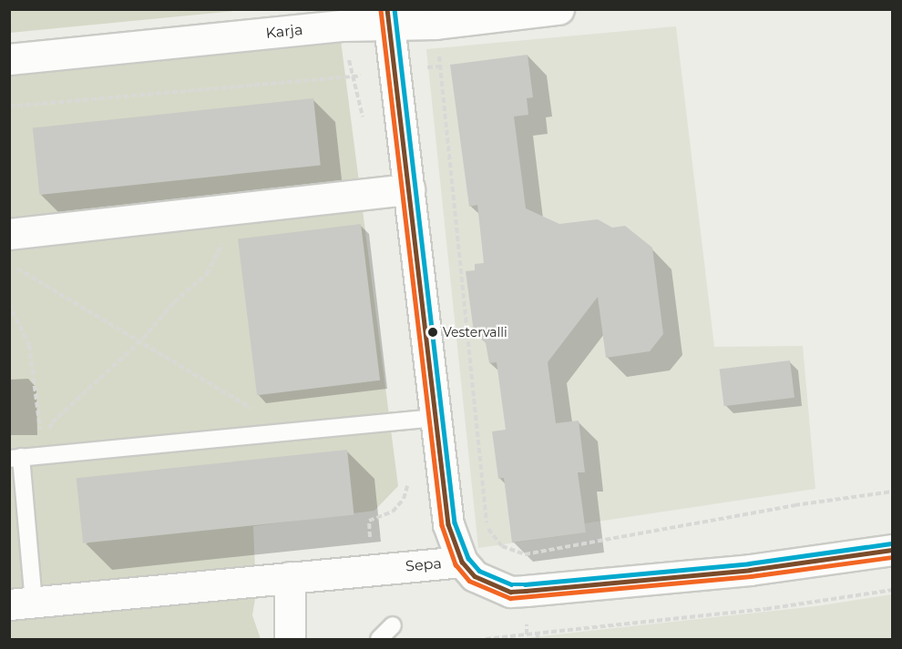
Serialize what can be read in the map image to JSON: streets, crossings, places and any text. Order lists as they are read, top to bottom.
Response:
{
  "streets": {
    "street": ["Karja", "Sepa"]
  },
  "places": ["Vestervalli"]
}
